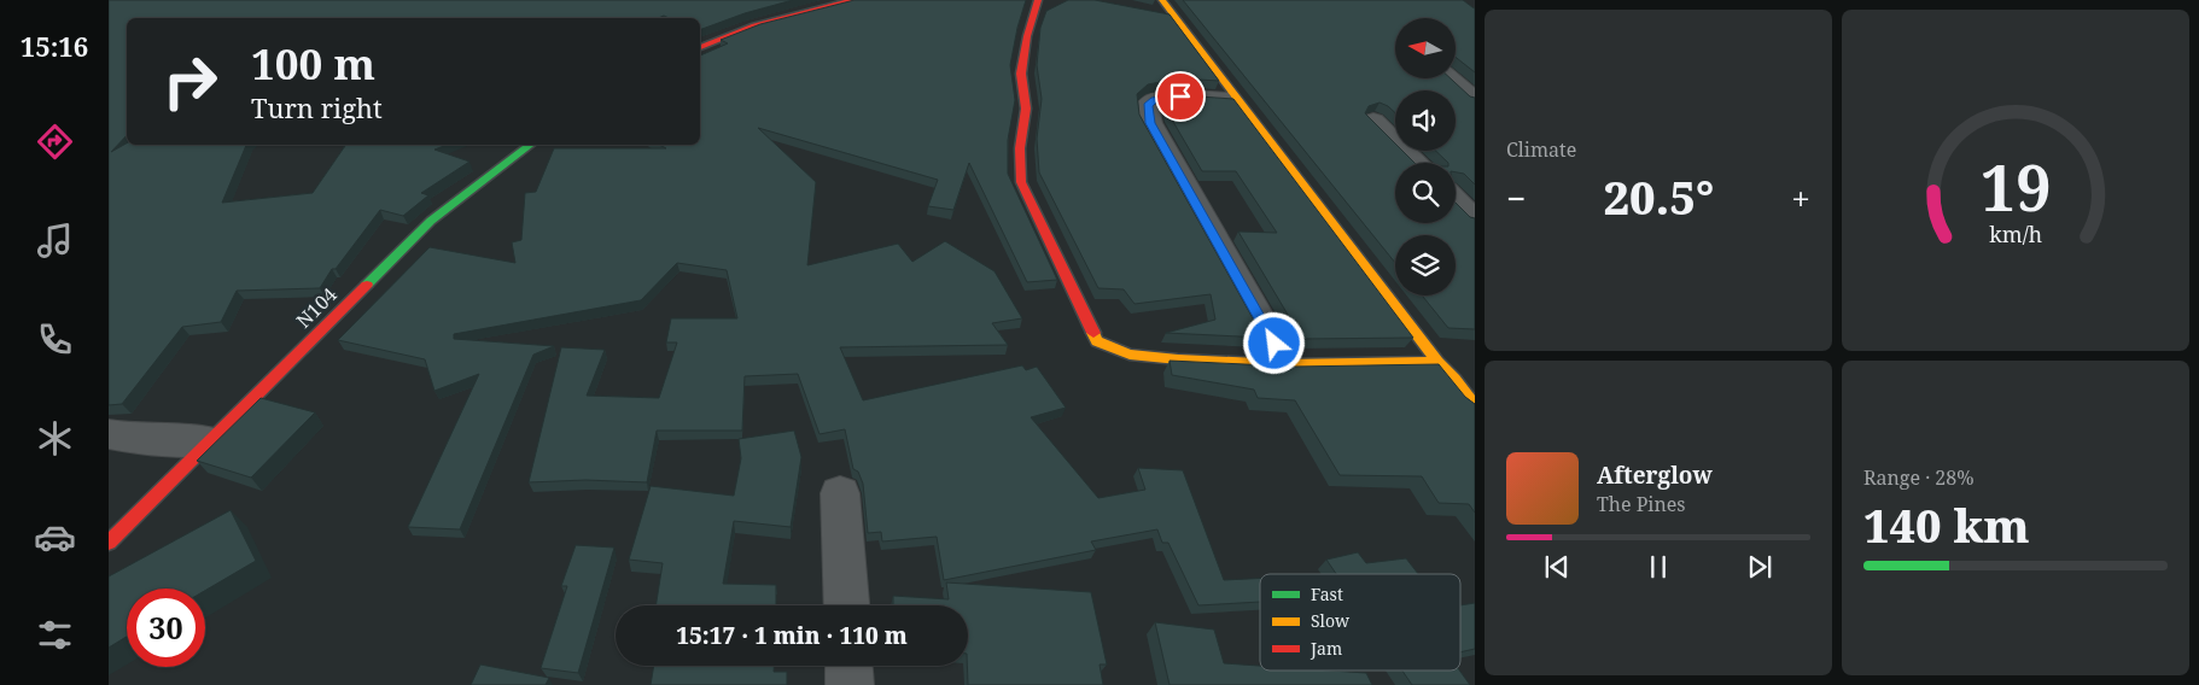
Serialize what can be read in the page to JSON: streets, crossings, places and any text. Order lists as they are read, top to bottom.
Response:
{
  "streets": {
    "street": ["N104"]
  },
  "legend": ["Fast", "Slow", "Jam"],
  "north": "left",
  "page": {
    "tabs": "15:16",
    "tile": [
      "Climate",
      ["Range · 28%", "140 km"]
    ],
    "turn": ["100 m", "Turn right"],
    "heat": ["−", "20.5°", "+"],
    "song": ["Afterglow", "The Pines"],
    "limit": "30",
    "trip": "15:17 · 1 min · 110 m",
    "gauge": ["19", "km/h"]
  }
}
